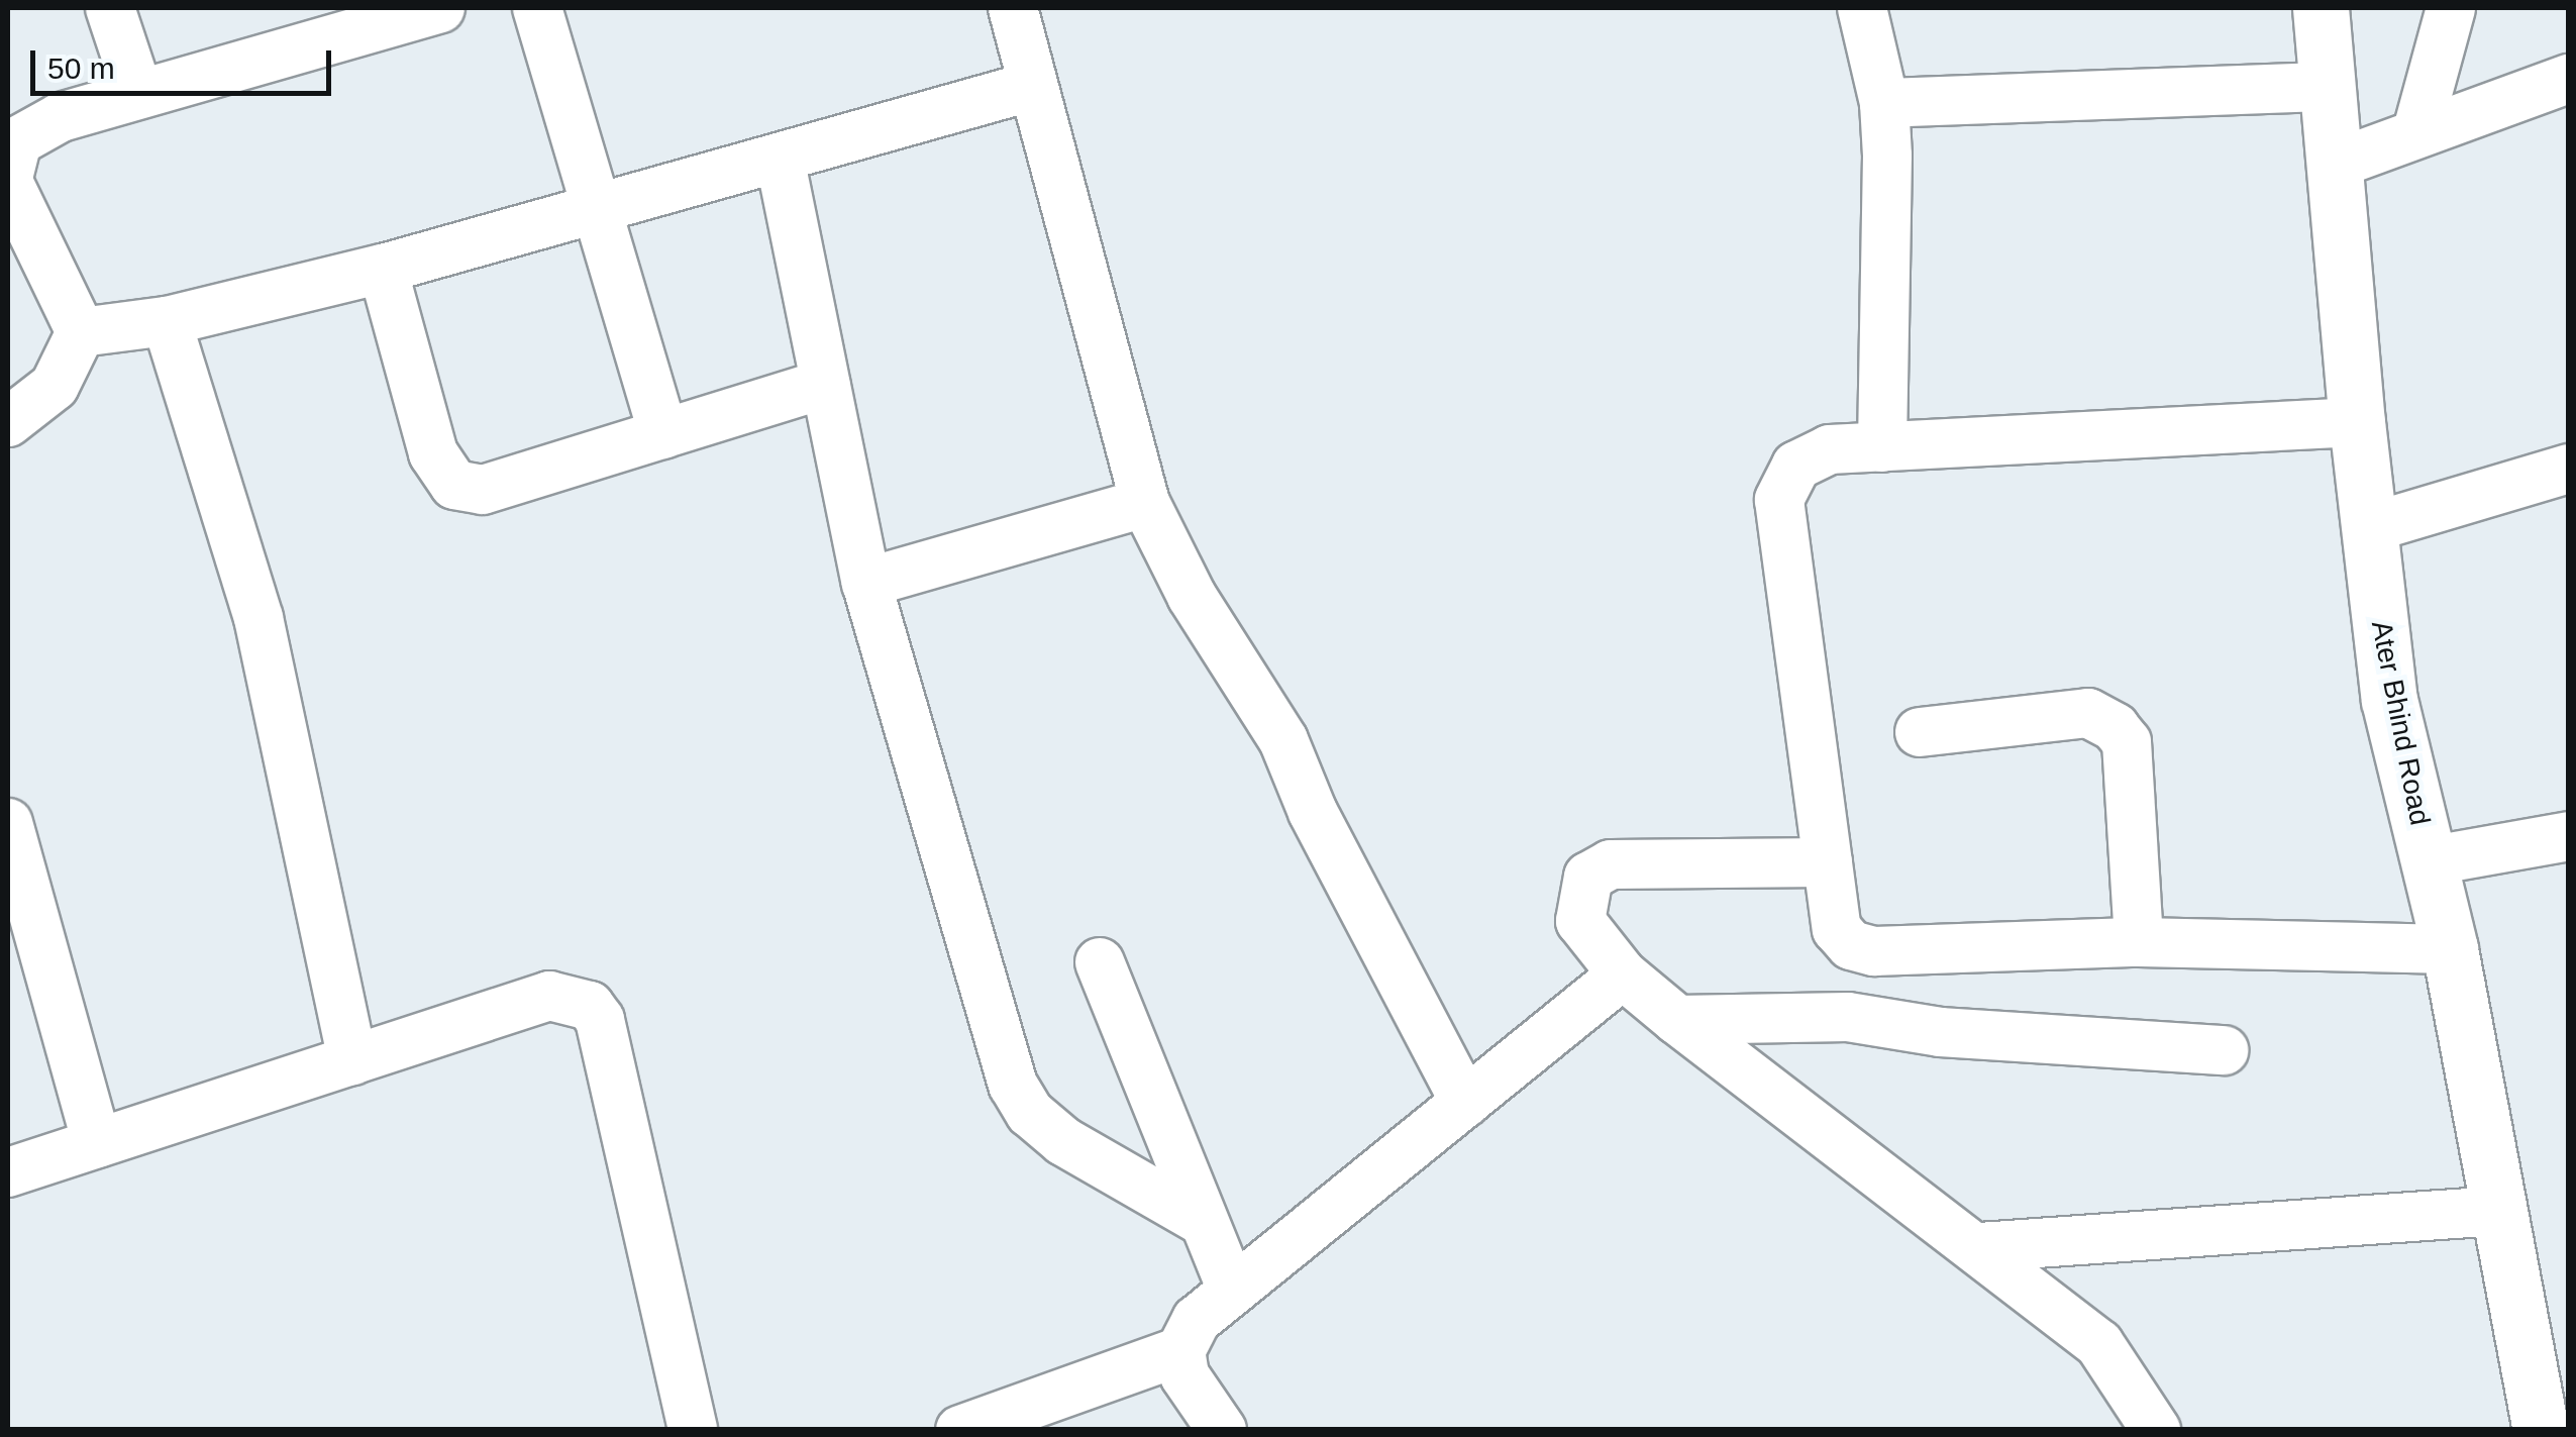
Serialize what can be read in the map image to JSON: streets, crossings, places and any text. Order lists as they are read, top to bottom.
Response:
{
  "streets": {
    "highway": ["Ater Bhind Road"]
  },
  "scale_bar": "50 m"
}
